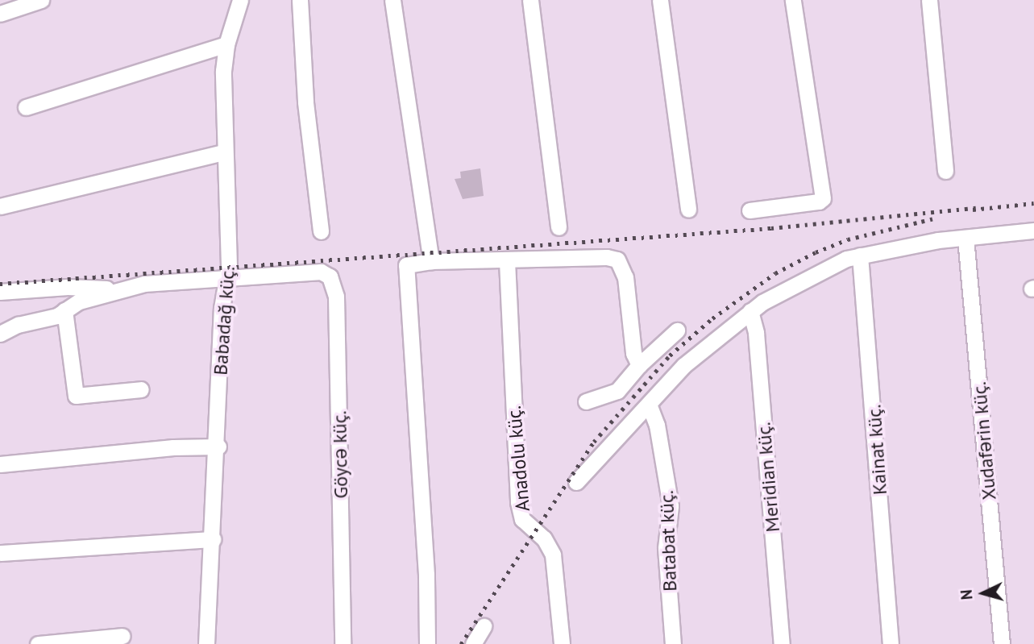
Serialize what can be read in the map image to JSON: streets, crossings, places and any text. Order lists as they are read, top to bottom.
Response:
{
  "streets": {
    "street": [
      "Babadağ küç.",
      "Xudafərin küç.",
      "Kainat küç.",
      "Göycə küç.",
      "Anadolu küç.",
      "Meridian küç.",
      "Batabat küç."
    ]
  },
  "crossings": [
    ["Babadağ küç.", "Göycə küç."]
  ],
  "north": "left"
}
